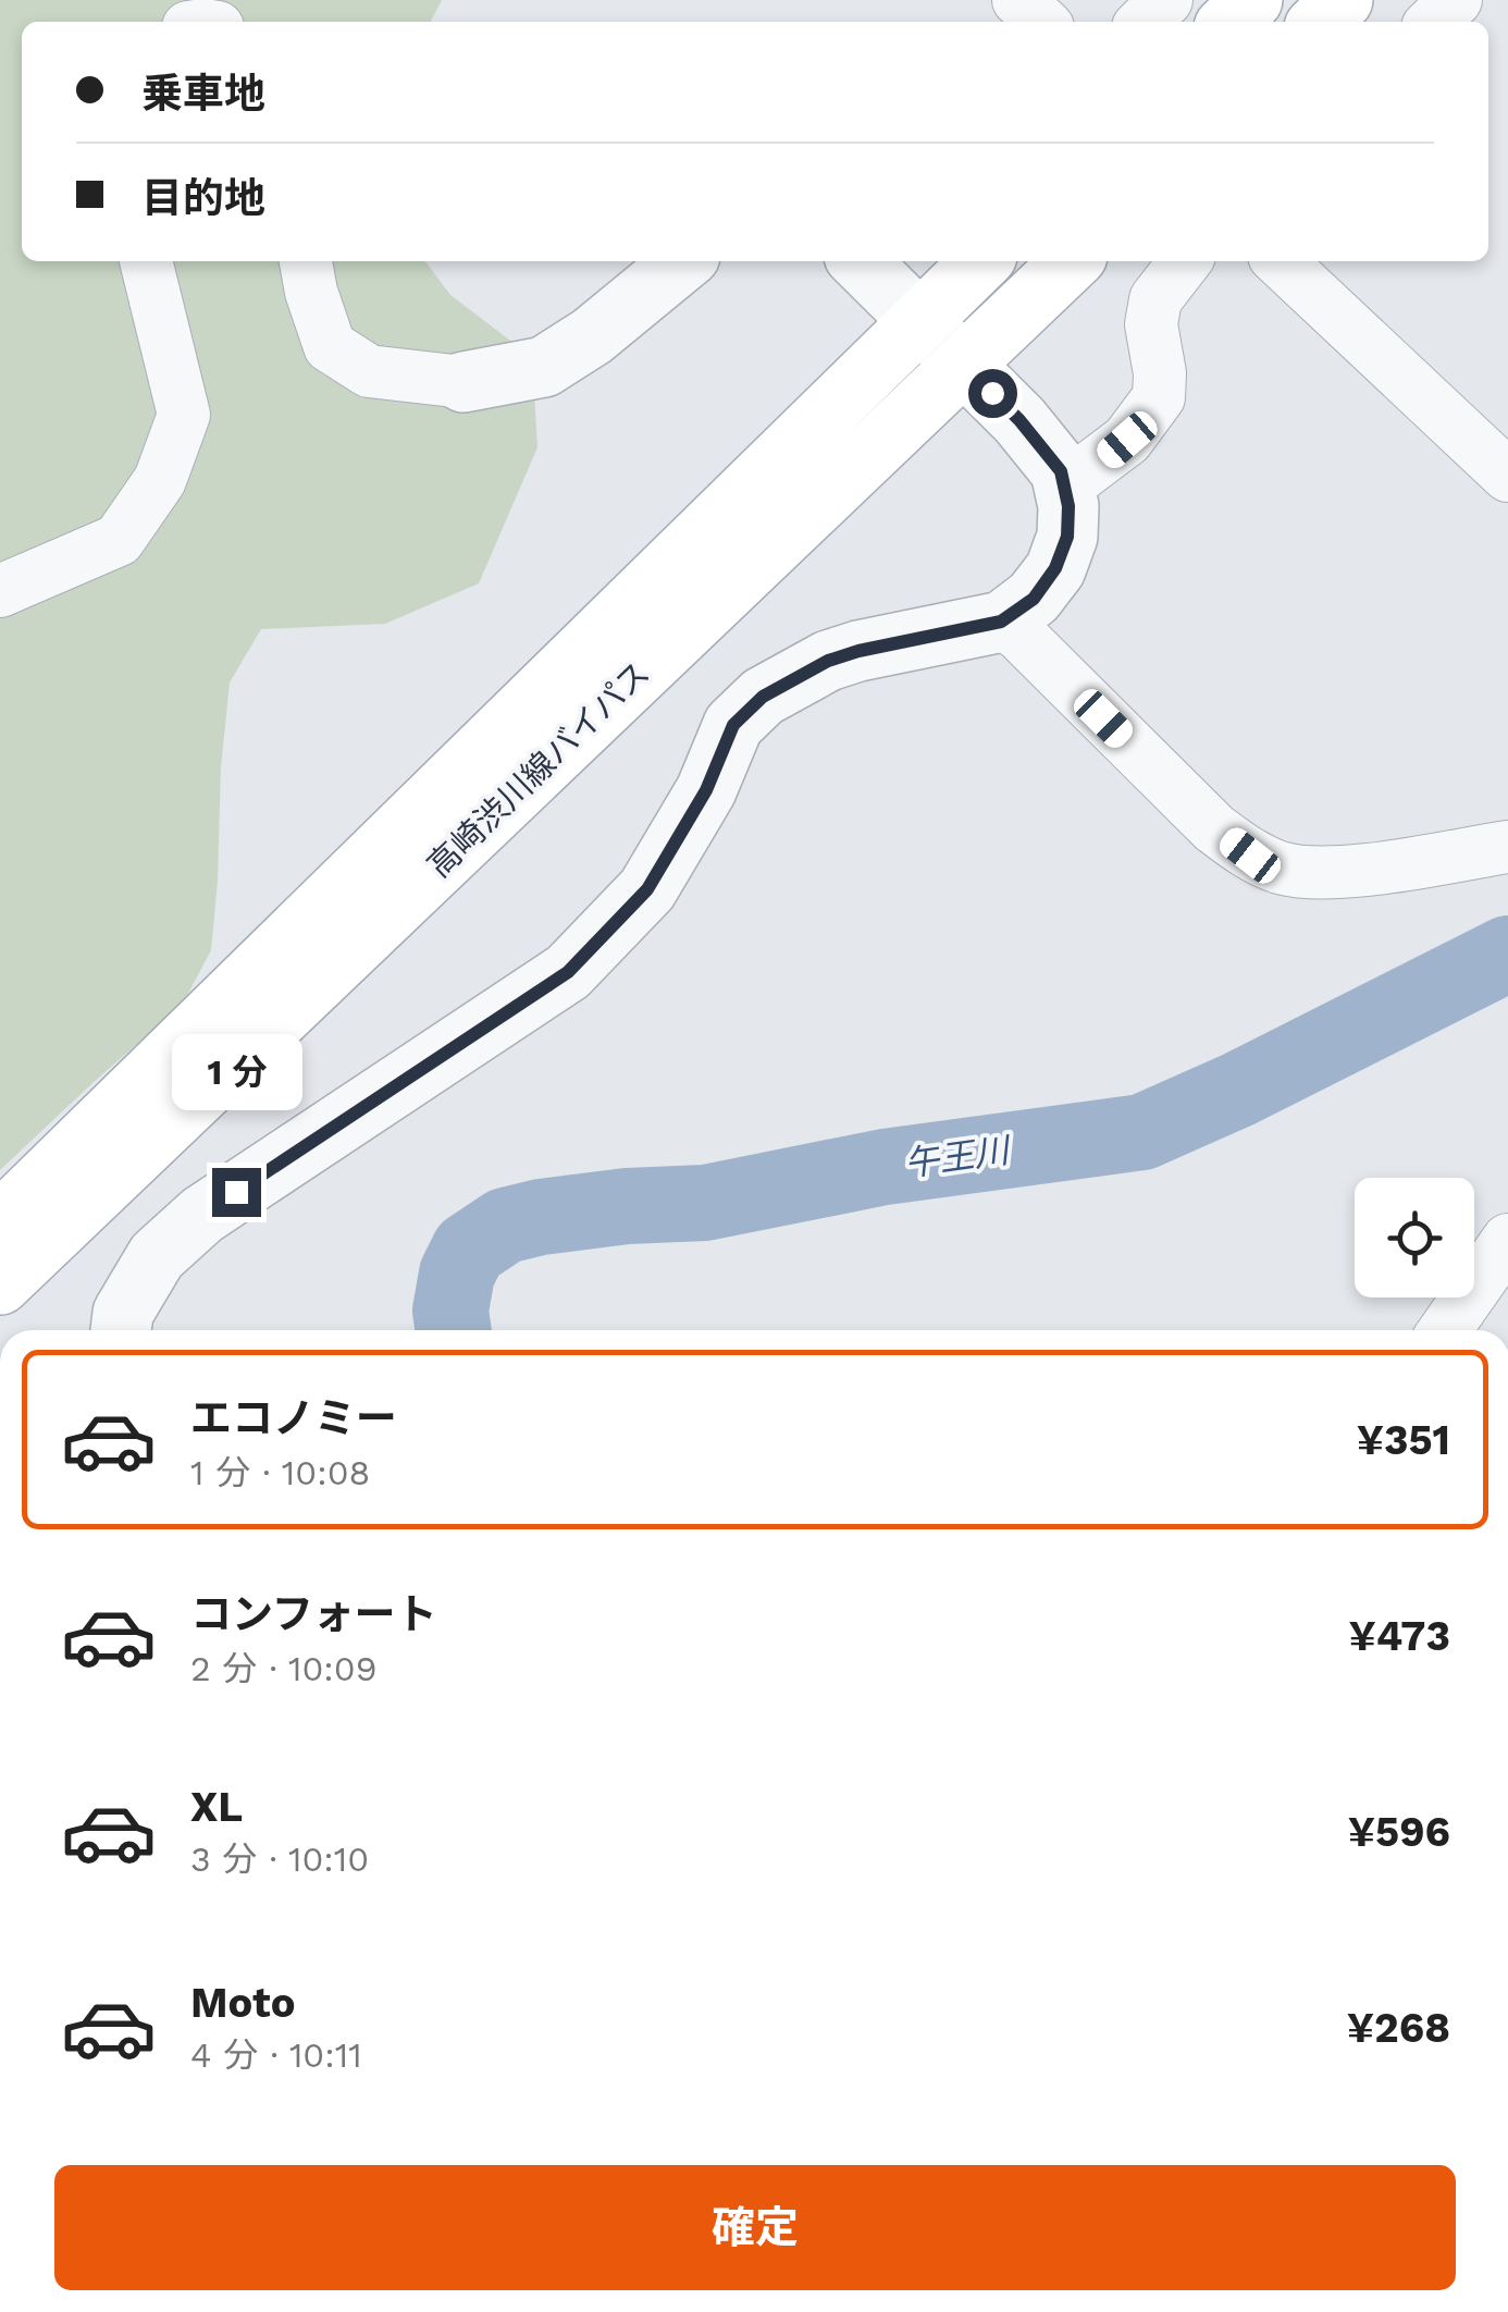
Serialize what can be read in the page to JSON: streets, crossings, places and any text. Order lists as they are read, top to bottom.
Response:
{
  "streets": {
    "main road": ["高崎渋川線バイパス"]
  },
  "water": ["午王川"],
  "page": {
    "banner": ["乗車地", "目的地"],
    "bubble": "1 分",
    "list": [
      {
        "name": "エコノミー",
        "note": "1 分 · 10:08",
        "value": "¥351"
      },
      {
        "name": "コンフォート",
        "note": "2 分 · 10:09",
        "value": "¥473"
      },
      {
        "name": "XL",
        "note": "3 分 · 10:10",
        "value": "¥596"
      },
      {
        "name": "Moto",
        "note": "4 分 · 10:11",
        "value": "¥268"
      }
    ],
    "buttons": "確定"
  }
}
